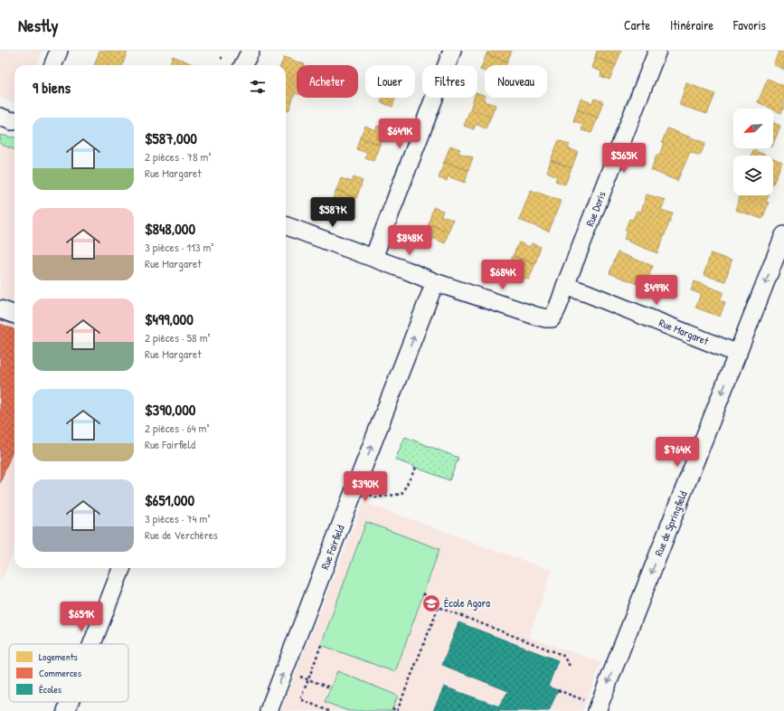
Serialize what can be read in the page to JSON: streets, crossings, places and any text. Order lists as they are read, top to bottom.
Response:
{
  "streets": {
    "street": [
      "Rue Doris",
      "Rue Margaret",
      "Rue de Springfield",
      "Rue Fairfield"
    ]
  },
  "crossings": [
    ["Rue Doris", "Rue Margaret"],
    ["Rue Margaret", "Rue de Springfield"]
  ],
  "one_way": ["Rue de Springfield", "Rue Fairfield"],
  "places": {
    "school or university": ["École Agora"]
  },
  "legend": ["Logements", "Commerces", "Écoles"],
  "north": "bottom left",
  "page": {
    "header": "Nestly",
    "nav": ["Carte", "Itinéraire", "Favoris"],
    "chip": [
      "Acheter",
      "Louer",
      "Filtres",
      "Nouveau"
    ],
    "heading": "9 biens",
    "list": [
      {
        "name": "$587,000",
        "note": "2 pièces · 78 m² · Rue Margaret"
      },
      {
        "name": "$848,000",
        "note": "3 pièces · 113 m² · Rue Margaret"
      },
      {
        "name": "$499,000",
        "note": "2 pièces · 58 m² · Rue Margaret"
      },
      {
        "name": "$390,000",
        "note": "2 pièces · 64 m² · Rue Fairfield"
      },
      {
        "name": "$651,000",
        "note": "3 pièces · 74 m² · Rue de Verchères"
      }
    ],
    "price": [
      "$649K",
      "$565K",
      "$587K",
      "$848K",
      "$684K",
      "$499K",
      "$764K",
      "$390K",
      "$651K"
    ]
  }
}
